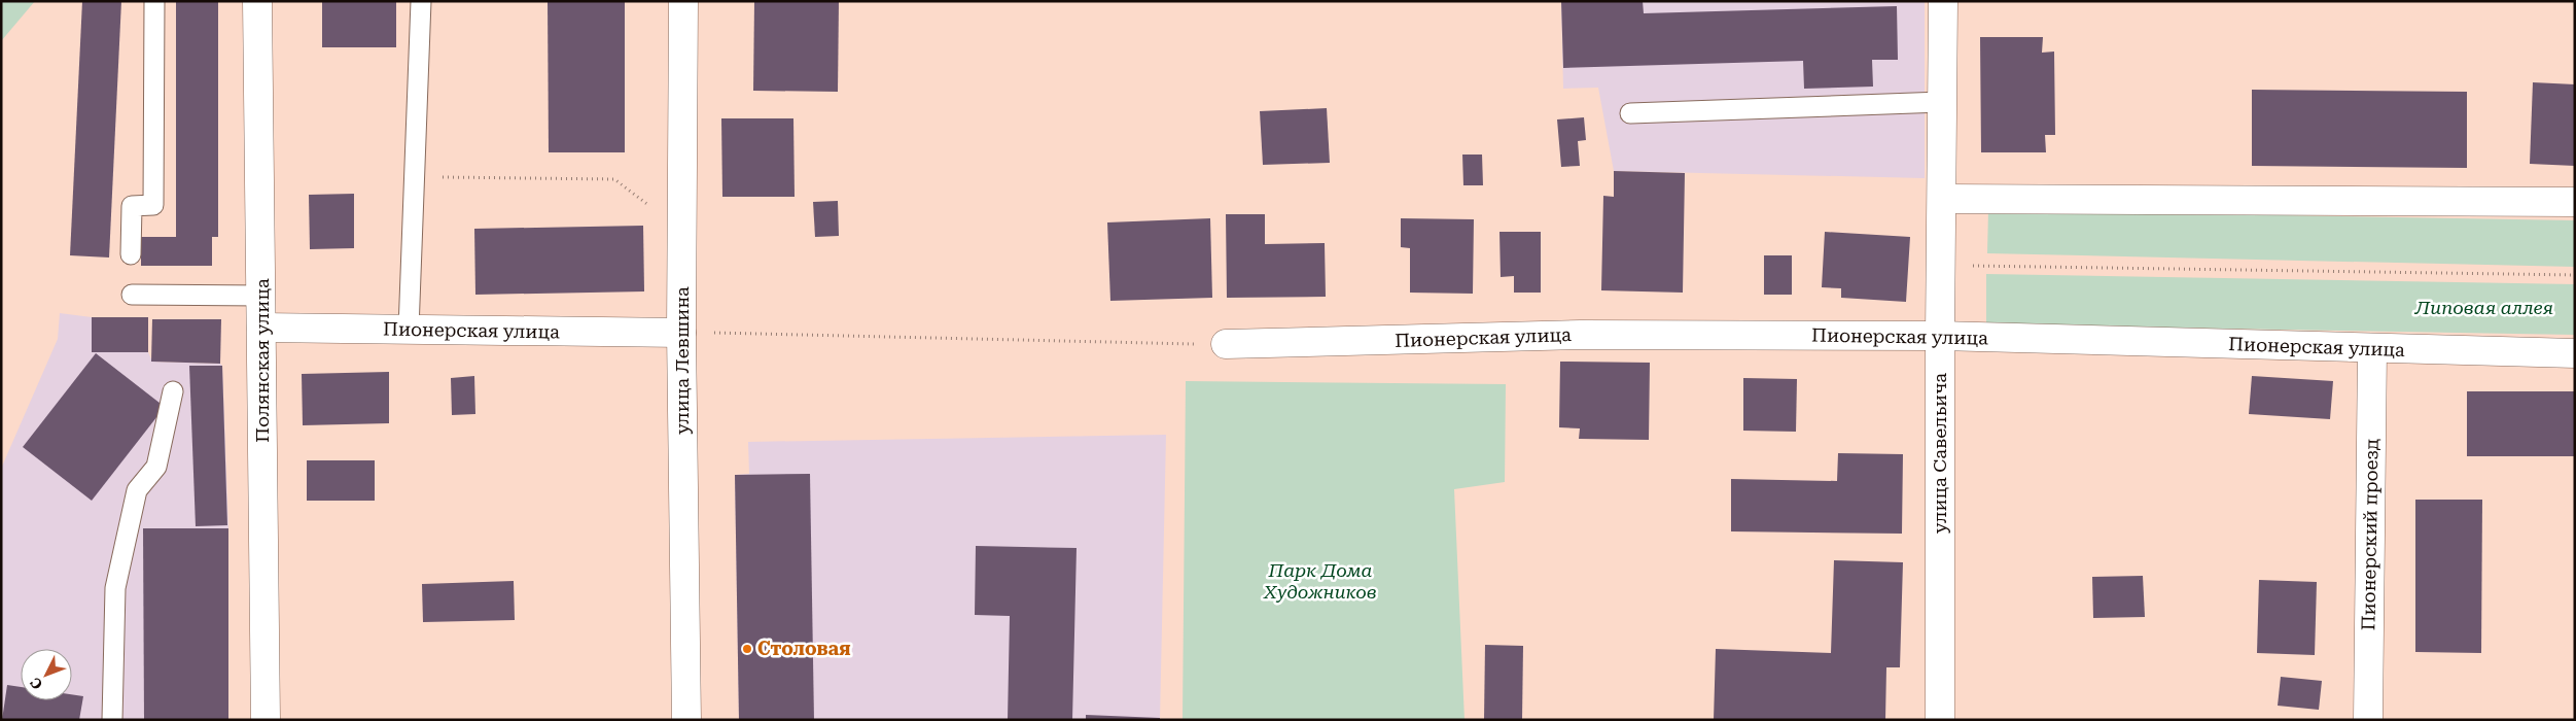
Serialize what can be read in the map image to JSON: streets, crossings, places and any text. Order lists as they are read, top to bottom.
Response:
{
  "streets": {
    "street": [
      "Пионерская улица",
      "Полянская улица",
      "улица Левшина",
      "улица Савельича",
      "Пионерский проезд"
    ]
  },
  "crossings": [
    ["Пионерская улица", "Полянская улица"],
    ["Пионерская улица", "улица Левшина"],
    ["Пионерская улица", "улица Савельича"],
    ["Пионерская улица", "Пионерский проезд"]
  ],
  "parks": ["Липовая аллея", "Парк Дома Художников"],
  "places": ["Столовая"],
  "north": "bottom left"
}
